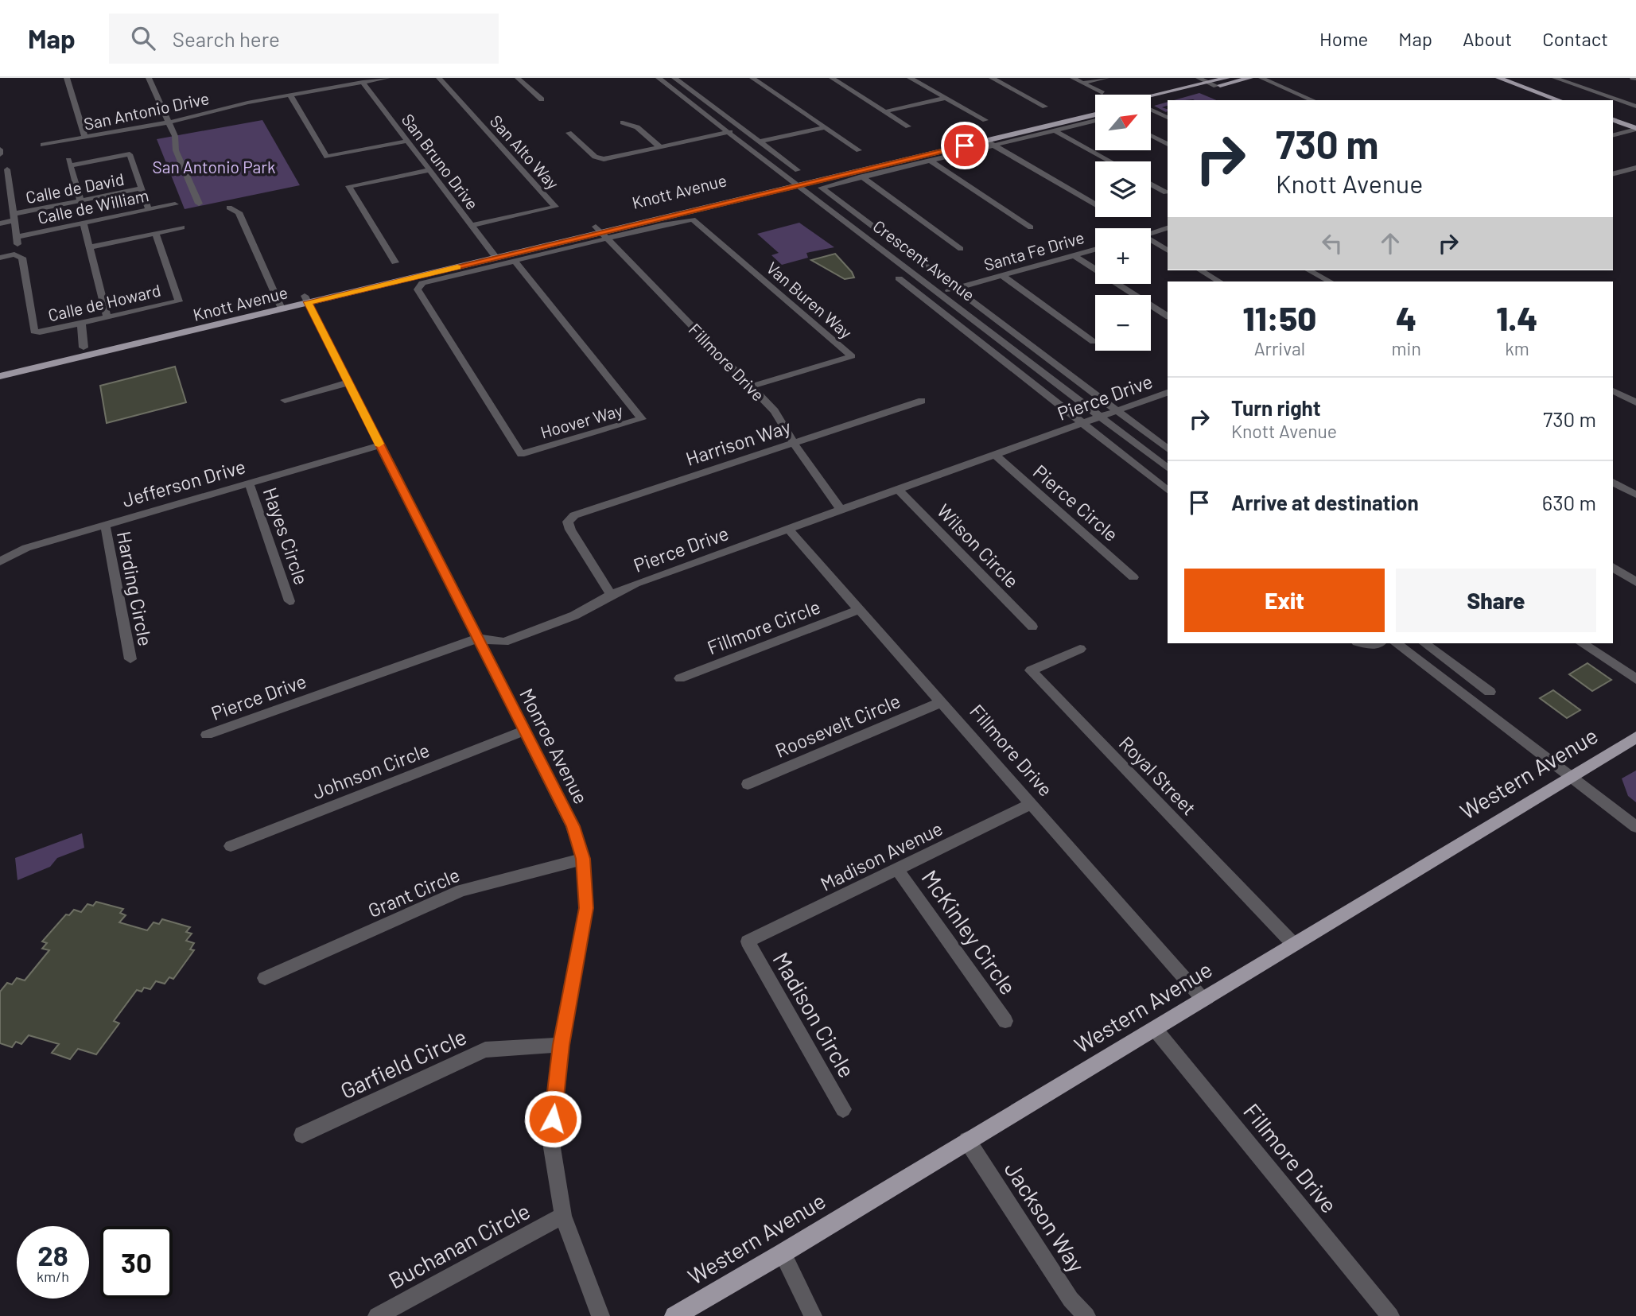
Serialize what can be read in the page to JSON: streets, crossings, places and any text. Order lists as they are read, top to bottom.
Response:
{
  "streets": {
    "main road": ["Knott Avenue", "Western Avenue"],
    "street": [
      "San Antonio Drive",
      "San Alto Way",
      "San Bruno Drive",
      "Calle de David",
      "Calle de William",
      "Santa Fe Drive",
      "Crescent Avenue",
      "Van Buren Way",
      "Calle de Howard",
      "Fillmore Drive",
      "Pierce Drive",
      "Hoover Way",
      "Harrison Way",
      "Jefferson Drive",
      "Pierce Circle",
      "Hayes Circle",
      "Wilson Circle",
      "Harding Circle",
      "Fillmore Circle",
      "Roosevelt Circle",
      "Monroe Avenue",
      "Johnson Circle",
      "Royal Street",
      "Madison Avenue",
      "Grant Circle",
      "McKinley Circle",
      "Madison Circle",
      "Garfield Circle",
      "Jackson Way",
      "Buchanan Circle"
    ]
  },
  "crossings": [
    ["San Antonio Drive", "San Bruno Drive"],
    ["San Alto Way", "San Bruno Drive"],
    ["San Bruno Drive", "Knott Avenue"],
    ["Calle de David", "Calle de William"],
    ["Knott Avenue", "Crescent Avenue"],
    ["Knott Avenue", "Van Buren Way"],
    ["Knott Avenue", "Fillmore Drive"],
    ["Knott Avenue", "Monroe Avenue"],
    ["Santa Fe Drive", "Crescent Avenue"],
    ["Crescent Avenue", "Pierce Drive"],
    ["Van Buren Way", "Fillmore Drive"],
    ["Fillmore Drive", "Pierce Drive"],
    ["Fillmore Drive", "Harrison Way"],
    ["Fillmore Drive", "Fillmore Circle"],
    ["Fillmore Drive", "Roosevelt Circle"],
    ["Fillmore Drive", "Western Avenue"],
    ["Fillmore Drive", "Madison Avenue"],
    ["Pierce Drive", "Harrison Way"],
    ["Pierce Drive", "Pierce Circle"],
    ["Pierce Drive", "Wilson Circle"],
    ["Pierce Drive", "Monroe Avenue"],
    ["Jefferson Drive", "Hayes Circle"],
    ["Jefferson Drive", "Harding Circle"],
    ["Jefferson Drive", "Monroe Avenue"],
    ["Monroe Avenue", "Johnson Circle"],
    ["Monroe Avenue", "Grant Circle"],
    ["Monroe Avenue", "Garfield Circle"],
    ["Monroe Avenue", "Buchanan Circle"],
    ["Western Avenue", "Royal Street"],
    ["Western Avenue", "Jackson Way"],
    ["Madison Avenue", "McKinley Circle"],
    ["Madison Avenue", "Madison Circle"]
  ],
  "parks": ["San Antonio Park"],
  "north": "top right",
  "page": {
    "header": "Map",
    "search": "Search here",
    "nav": [
      "Home",
      "Map",
      "About",
      "Contact"
    ],
    "map_buttons": ["+", "−"],
    "turn": ["730 m", "Knott Avenue"],
    "eta": [
      "11:50",
      "Arrival",
      "4",
      "min",
      "1.4",
      "km"
    ],
    "list": [
      {
        "name": "Turn right",
        "note": "Knott Avenue",
        "value": "730 m"
      },
      {
        "name": "Arrive at destination",
        "value": "630 m"
      }
    ],
    "buttons": ["Exit", "Share"],
    "speed": "28 km/h",
    "limit": "30"
  }
}
